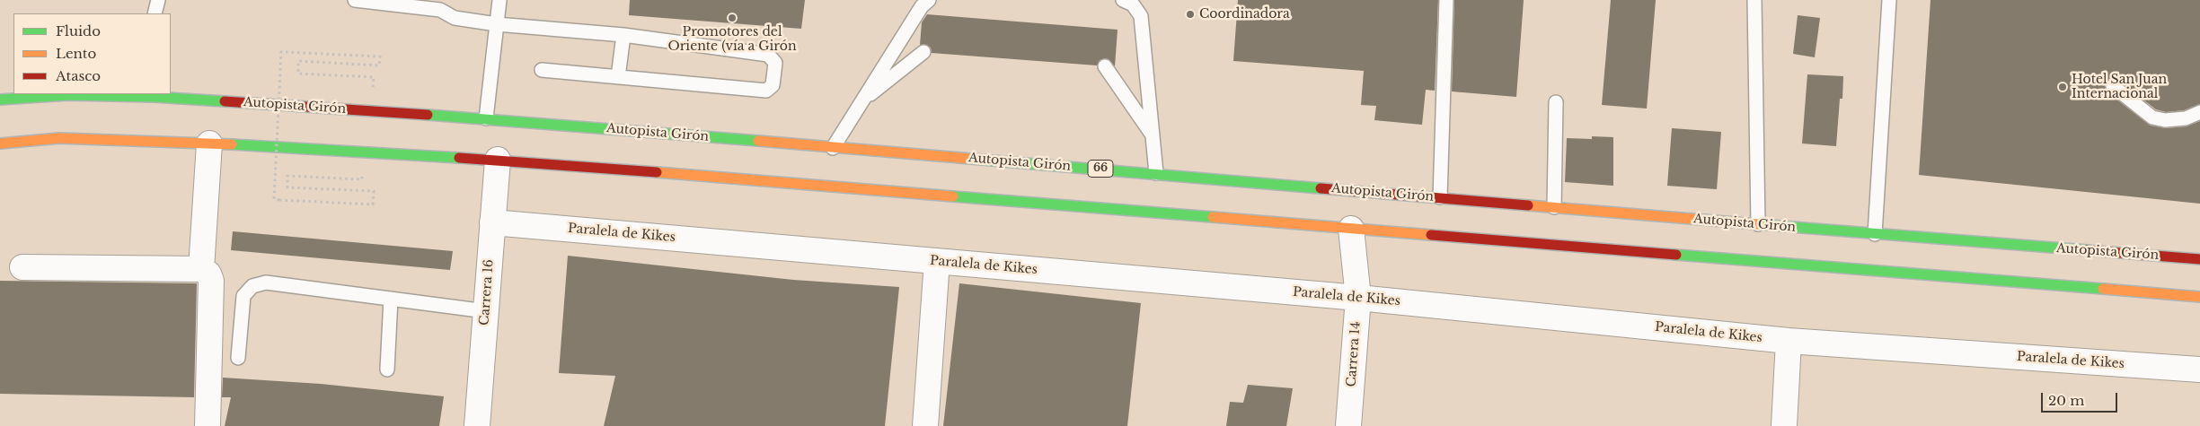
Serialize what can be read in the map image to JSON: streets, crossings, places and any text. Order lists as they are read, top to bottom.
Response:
{
  "streets": {
    "highway": ["Autopista Girón", "66"],
    "street": ["Paralela de Kikes", "Carrera 16", "Carrera 14"]
  },
  "crossings": [
    ["Paralela de Kikes", "Carrera 16"],
    ["Paralela de Kikes", "Carrera 14"]
  ],
  "places": ["Coordinadora", "Promotores del Oriente (vía a Girón", "Hotel San Juan Internacional"],
  "legend": ["Fluido", "Lento", "Atasco"],
  "scale_bar": "20 m"
}
